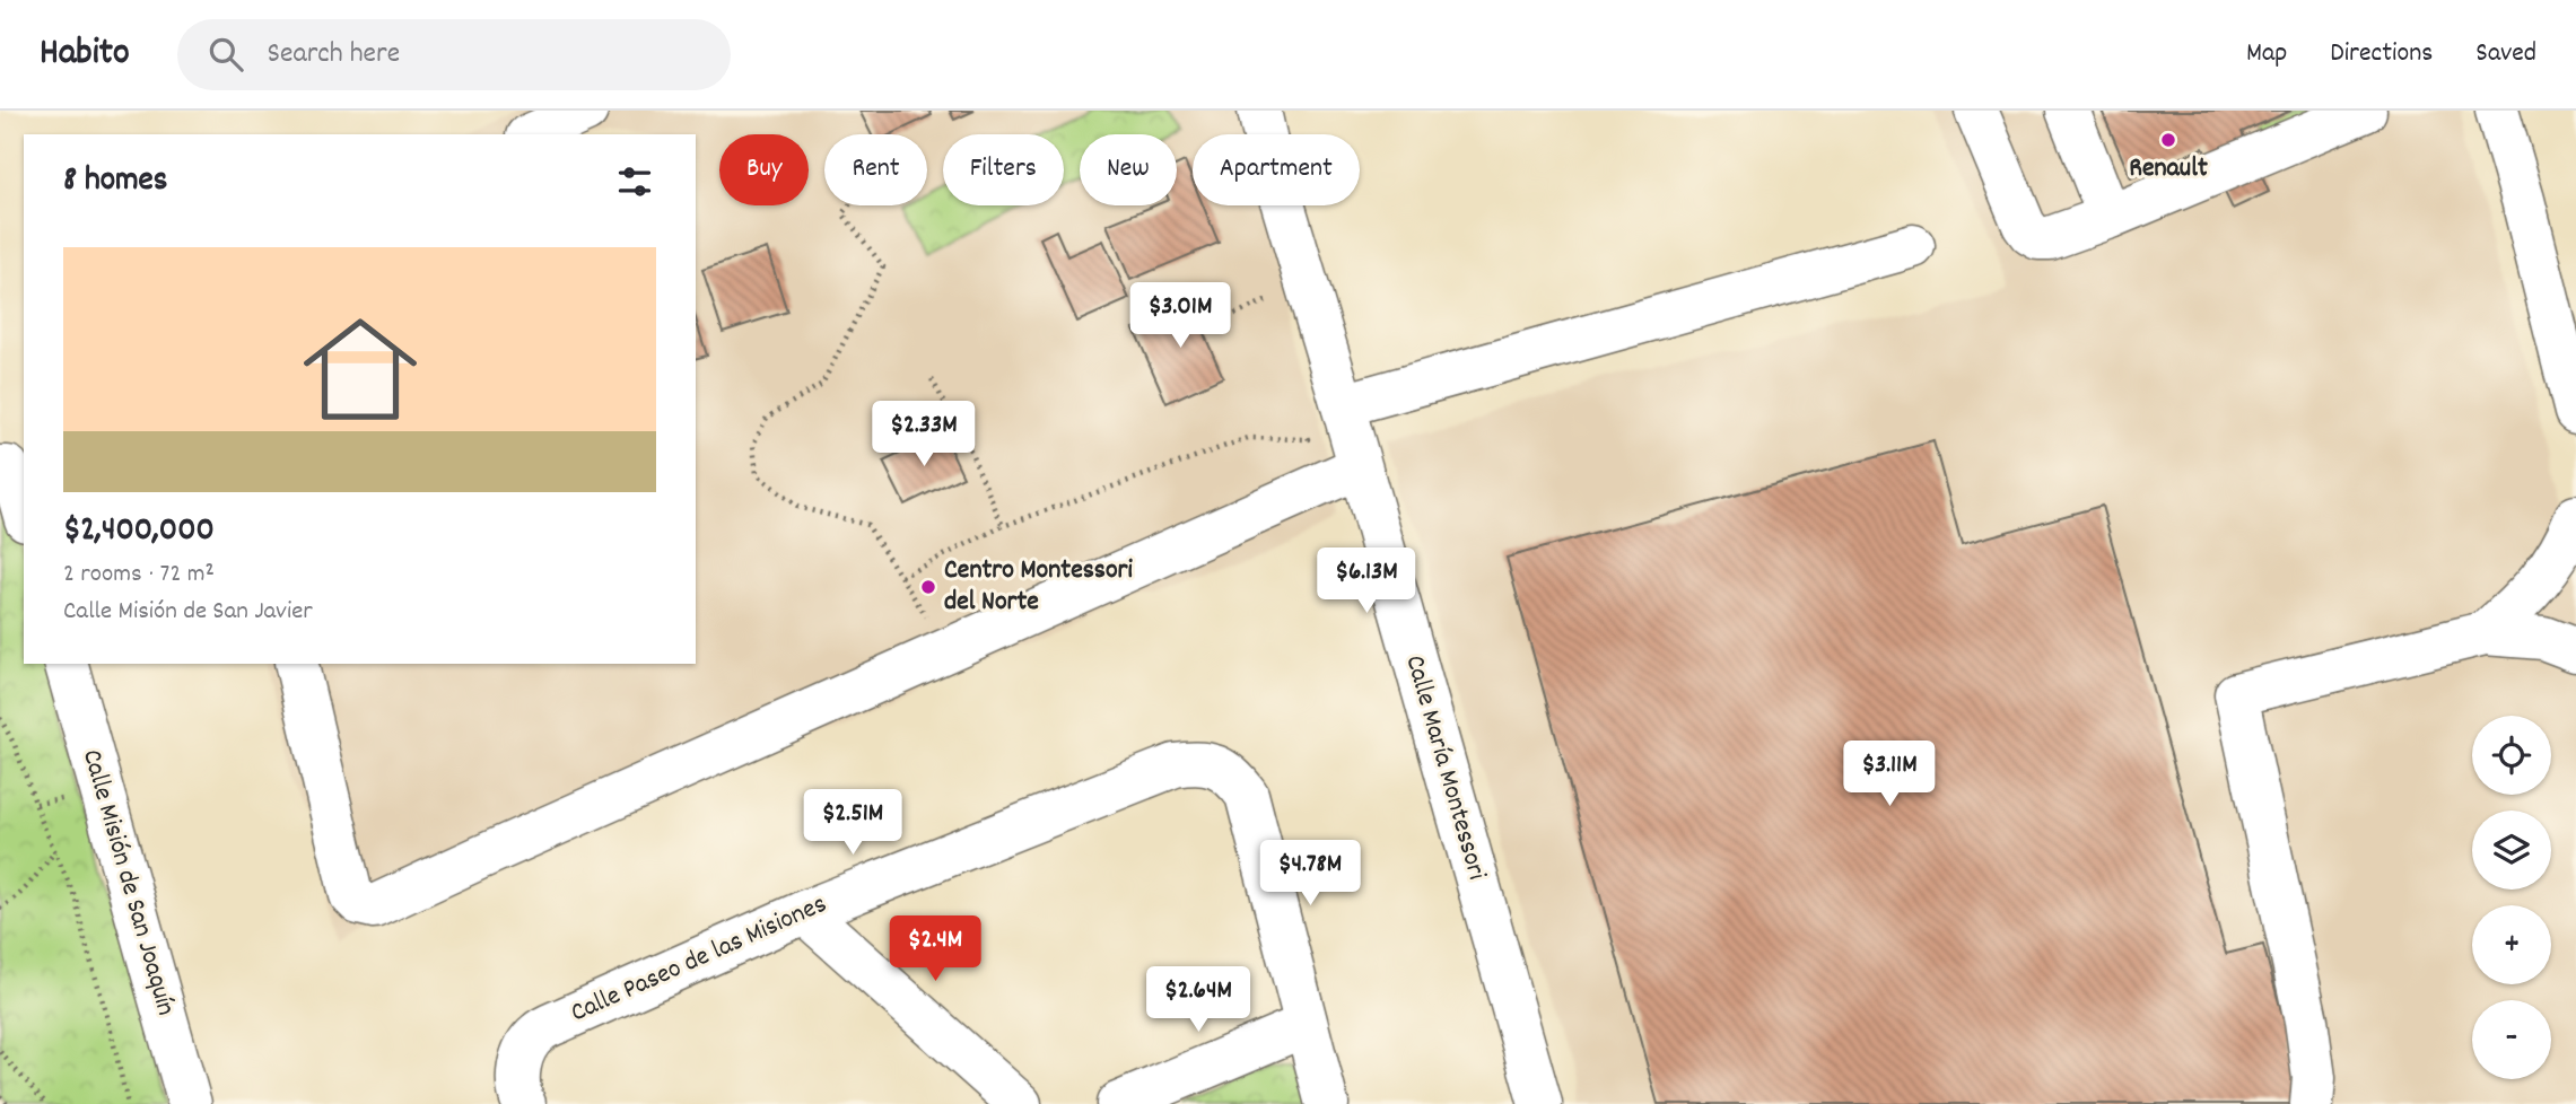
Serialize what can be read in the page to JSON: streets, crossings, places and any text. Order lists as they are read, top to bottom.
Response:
{
  "streets": {
    "street": ["Calle María Montessori", "Calle Misión de San Joaquín", "Calle Paseo de las Misiones"]
  },
  "places": ["Renault", "Centro Montessori del Norte"],
  "page": {
    "header": "Habito",
    "search": "Search here",
    "nav": ["Map", "Directions", "Saved"],
    "chip": [
      "Buy",
      "Rent",
      "Filters",
      "New",
      "Apartment"
    ],
    "heading": "8 homes",
    "list": [
      {
        "name": "$2,400,000",
        "note": "2 rooms · 72 m² · Calle Misión de San Javier"
      }
    ],
    "price": [
      "$3.01M",
      "$2.33M",
      "$6.13M",
      "$3.11M",
      "$2.51M",
      "$4.78M",
      "$2.4M",
      "$2.64M"
    ],
    "map_buttons": ["+", "−"]
  }
}
